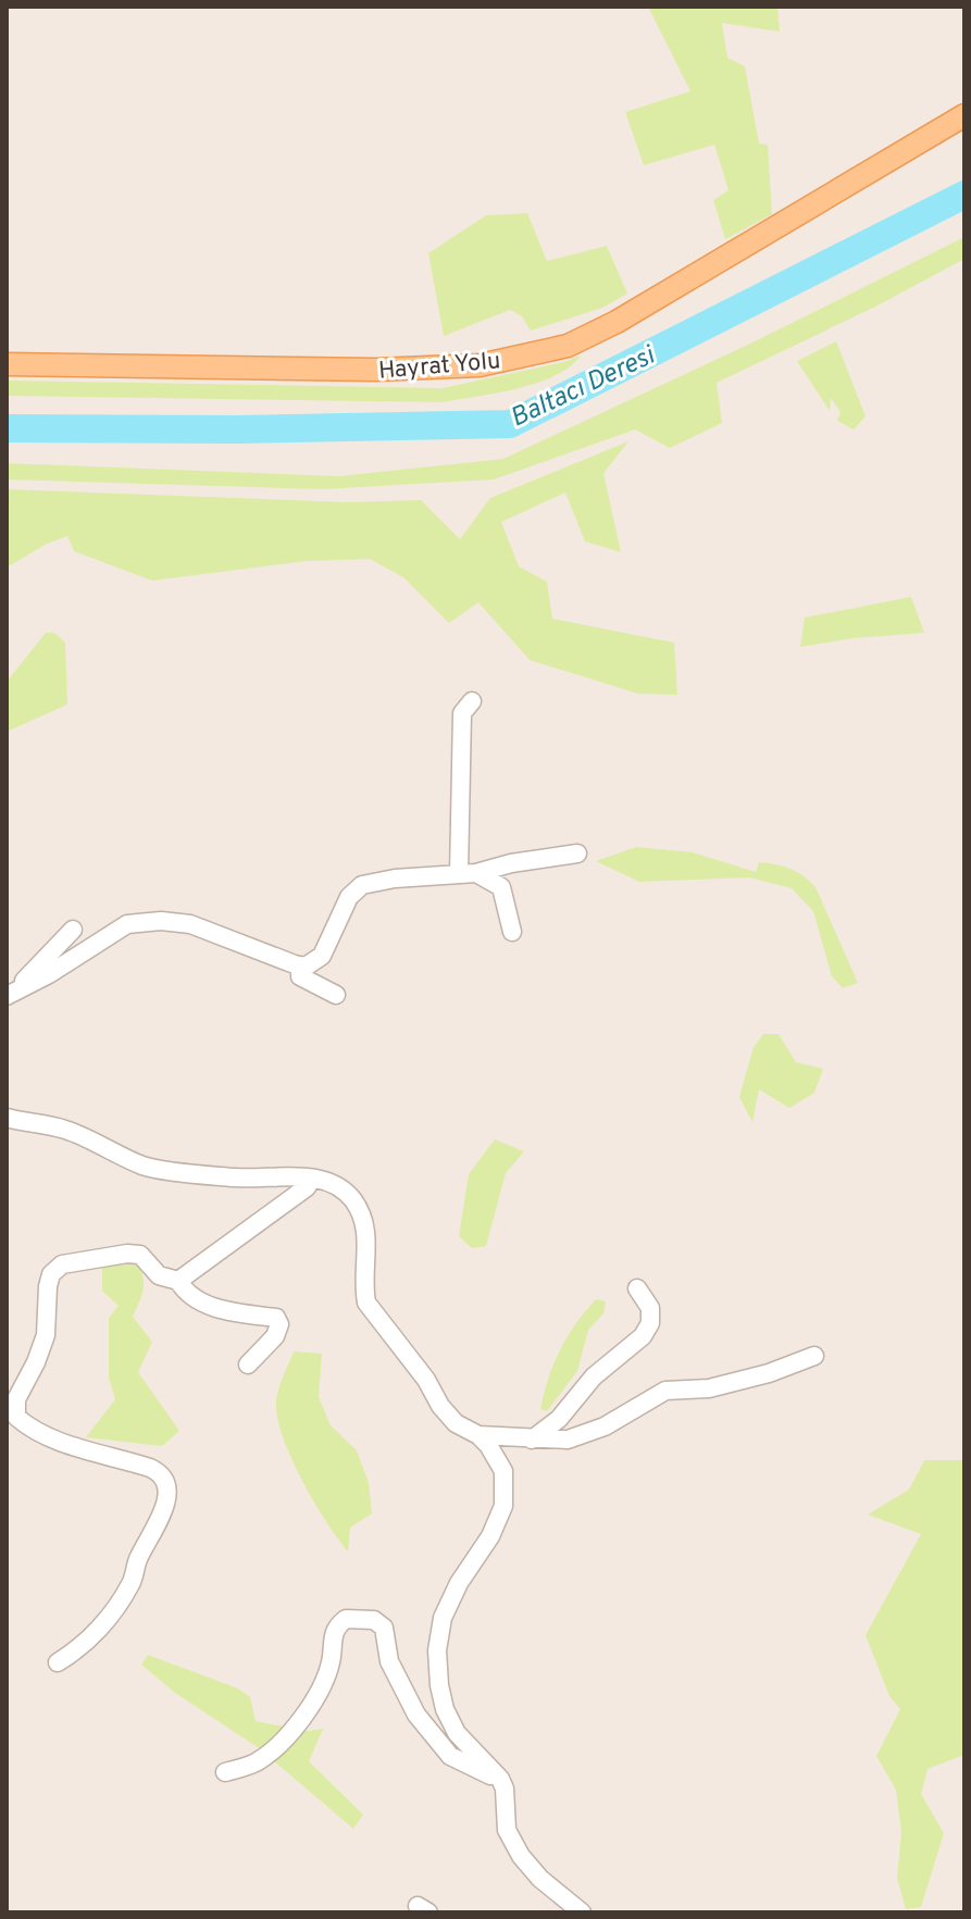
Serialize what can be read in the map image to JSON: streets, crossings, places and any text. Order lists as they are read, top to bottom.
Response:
{
  "streets": {
    "main road": ["Hayrat Yolu"]
  },
  "water": ["Baltacı Deresi"]
}
